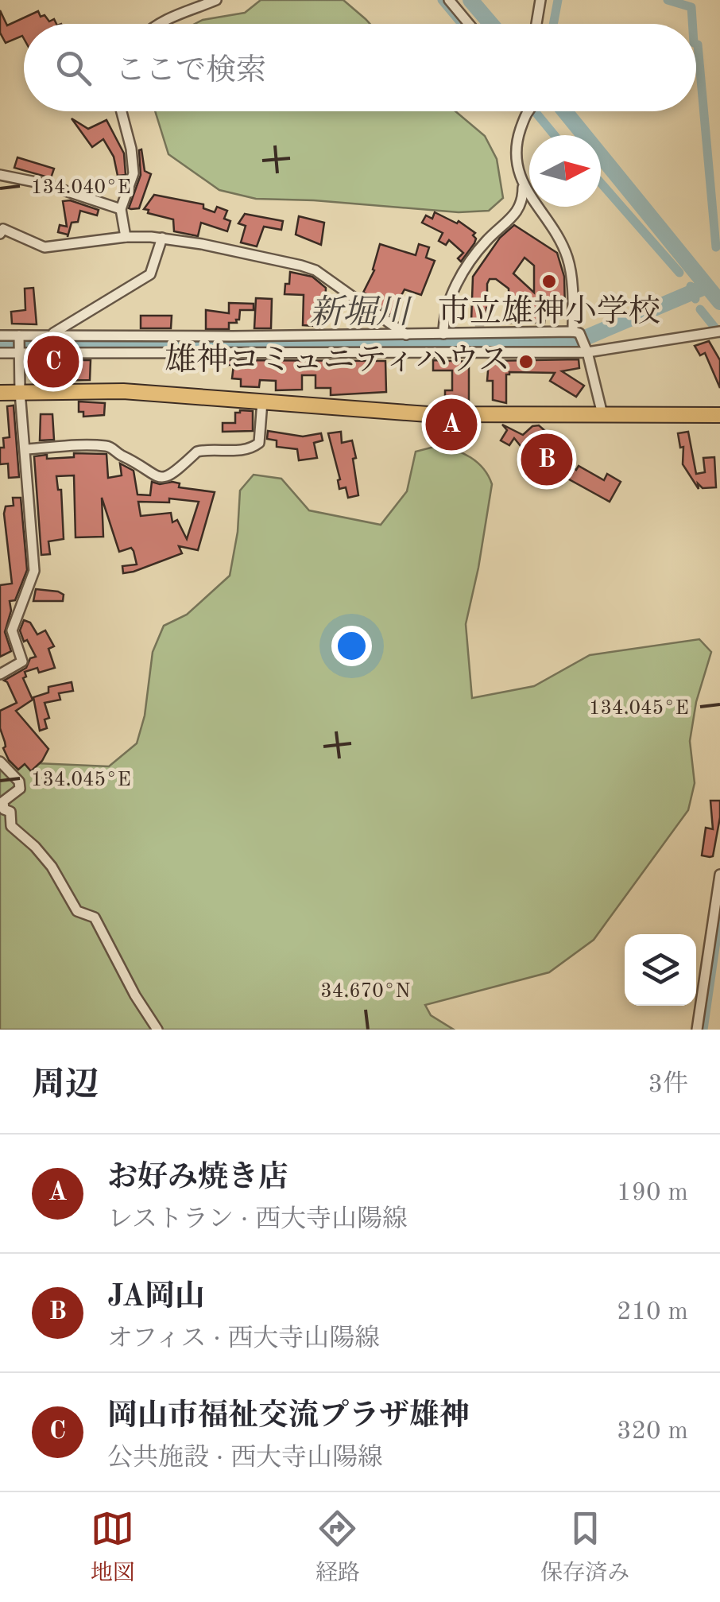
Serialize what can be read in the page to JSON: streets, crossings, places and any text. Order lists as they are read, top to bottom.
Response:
{
  "water": ["新堀川"],
  "places": ["市立雄神小学校", "雄神コミュニティハウス"],
  "north": "right",
  "page": {
    "search": "ここで検索",
    "pins": ["C", "A", "B"],
    "heading": ["周辺", "3件"],
    "list": [
      {
        "mark": "A",
        "name": "お好み焼き店",
        "note": "レストラン · 西大寺山陽線",
        "value": "190 m"
      },
      {
        "mark": "B",
        "name": "JA岡山",
        "note": "オフィス · 西大寺山陽線",
        "value": "210 m"
      },
      {
        "mark": "C",
        "name": "岡山市福祉交流プラザ雄神",
        "note": "公共施設 · 西大寺山陽線",
        "value": "320 m"
      }
    ],
    "nav": ["地図", "経路", "保存済み"]
  },
  "coordinates": ["134.040°E", "134.045°E", "34.670°N"]
}
